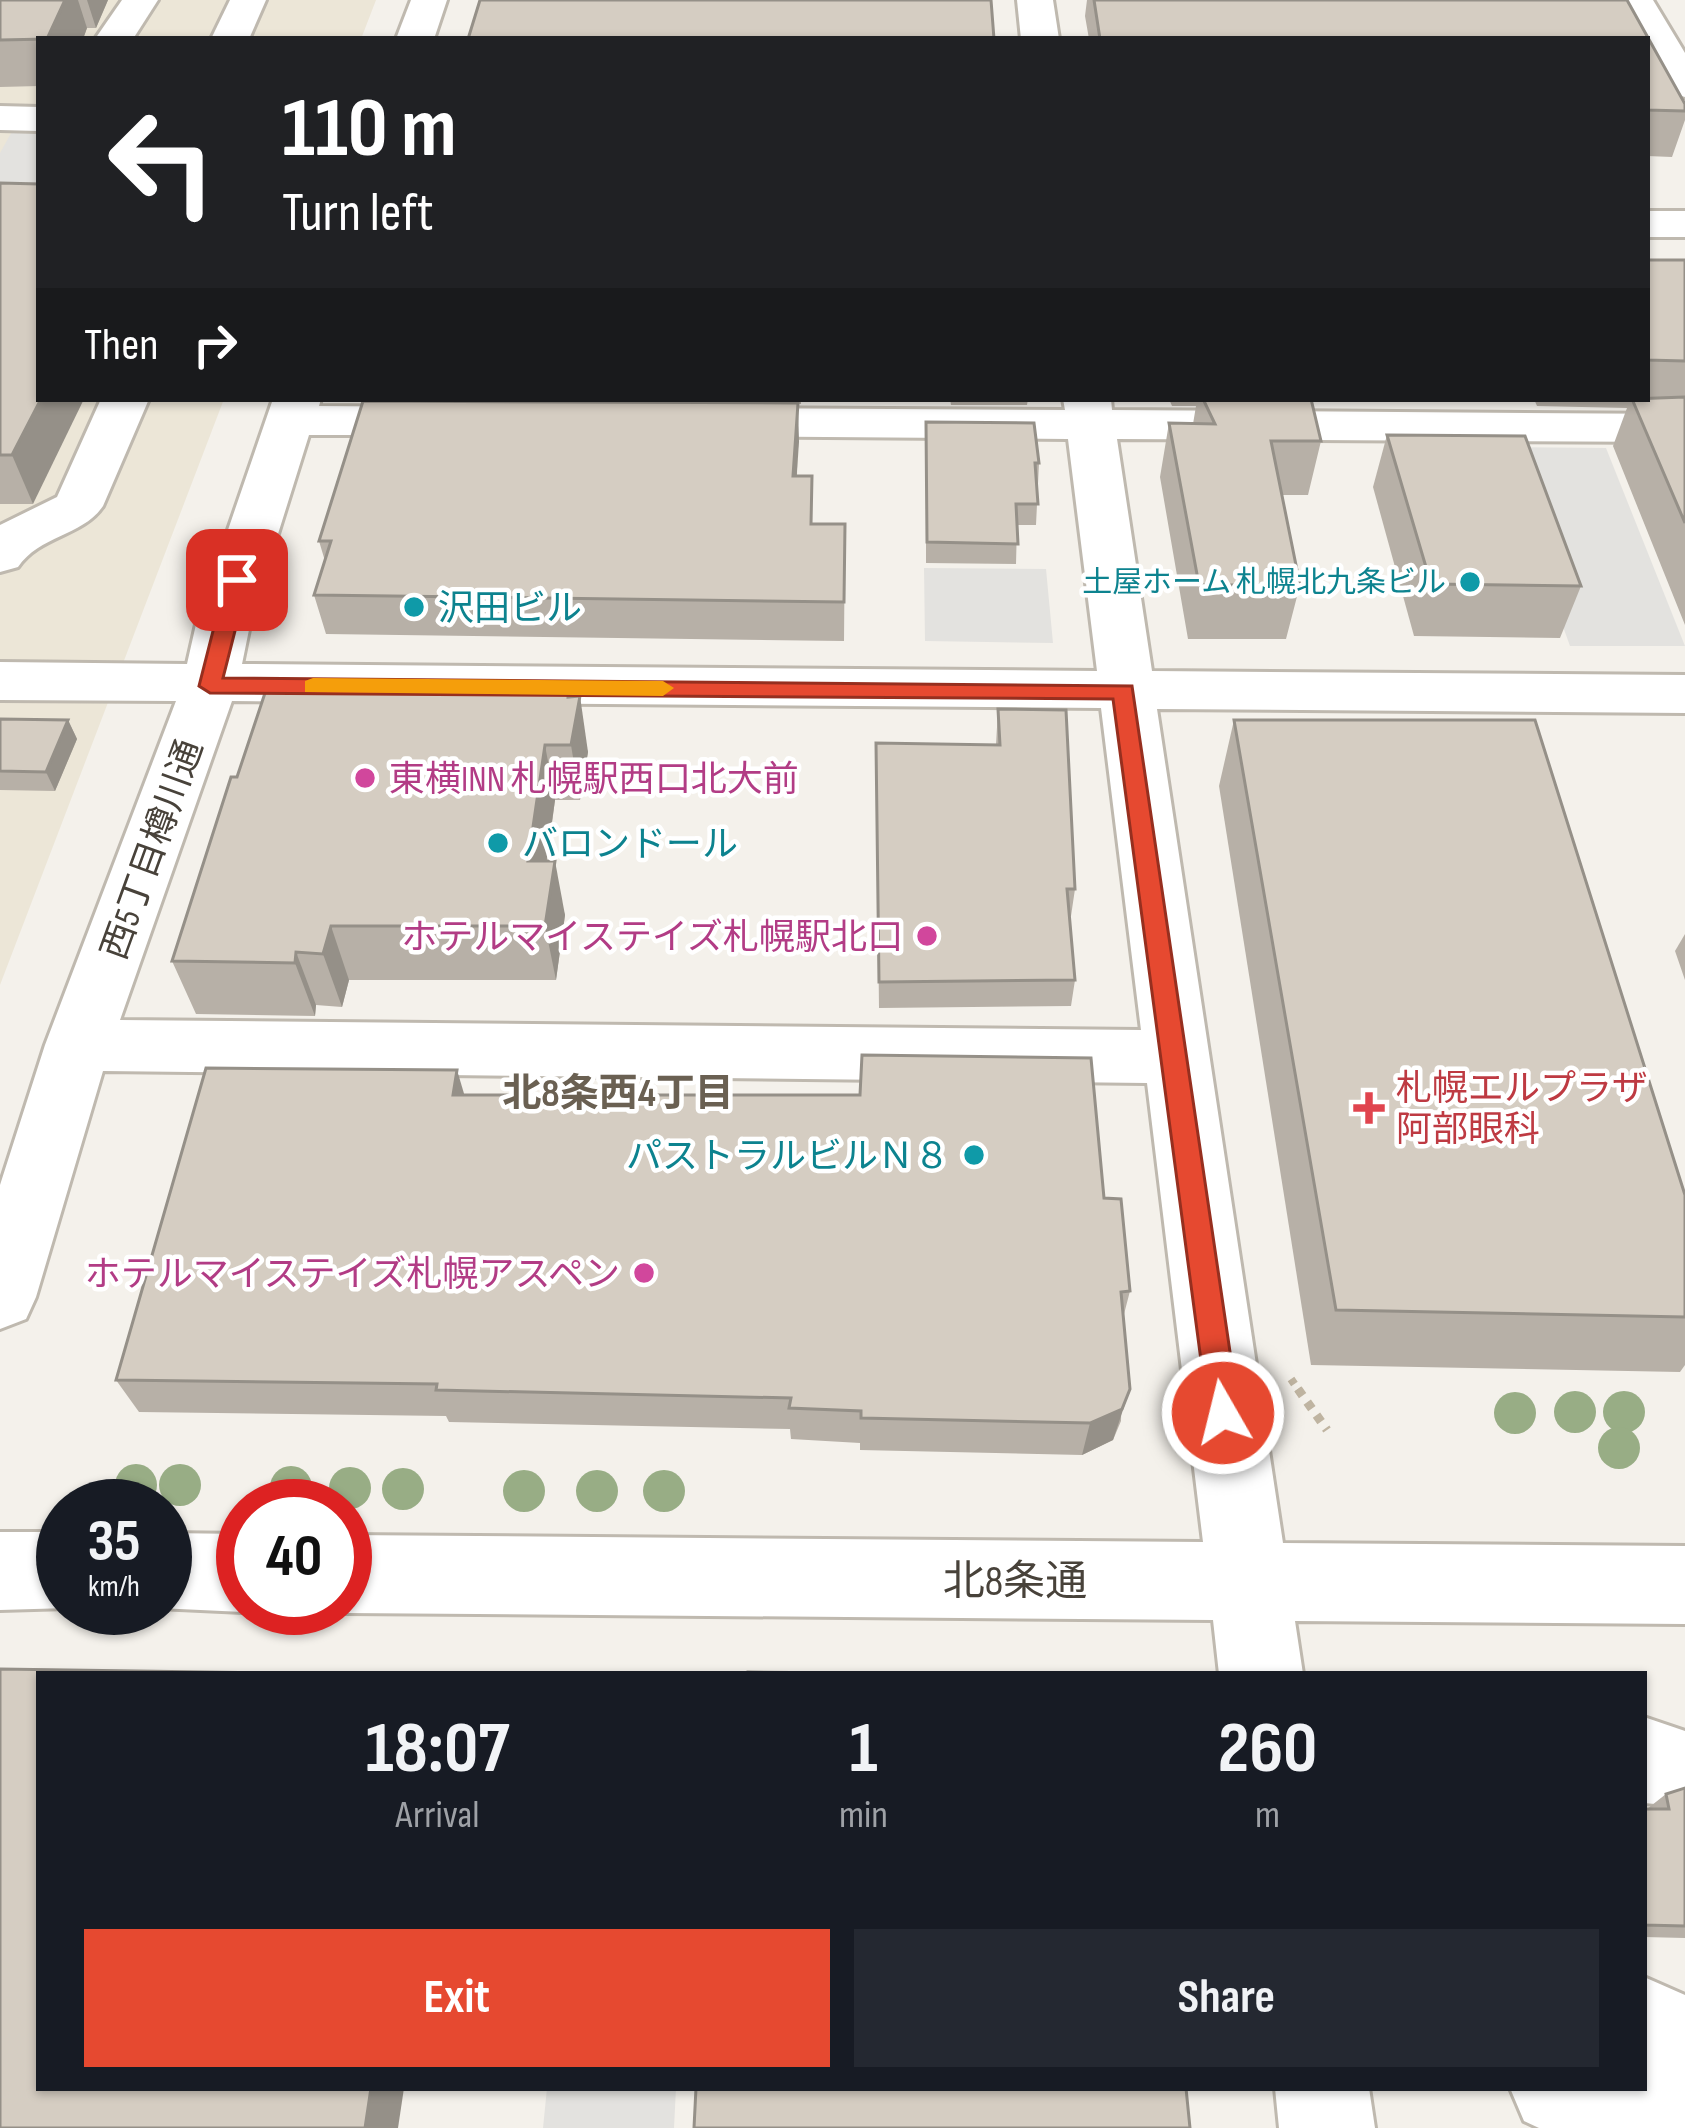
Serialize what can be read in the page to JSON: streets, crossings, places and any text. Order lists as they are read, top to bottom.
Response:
{
  "streets": {
    "street": ["西5丁目樽川通", "北8条通"]
  },
  "districts": ["北8条西4丁目"],
  "places": {
    "other": [
      "土屋ホーム 札幌北九条ビル",
      "沢田ビル",
      "東横INN 札幌駅西口北大前",
      "バロンドール",
      "ホテルマイステイズ札幌駅北口",
      "パストラルビルＮ８",
      "ホテルマイステイズ札幌アスペン"
    ],
    "health": ["札幌エルプラザ 阿部眼科"]
  },
  "page": {
    "turn": ["110 m", "Turn left"],
    "then": "Then",
    "speed": "35 km/h",
    "limit": "40",
    "eta": [
      "18:07",
      "Arrival",
      "1",
      "min",
      "260",
      "m"
    ],
    "buttons": ["Exit", "Share"]
  }
}
